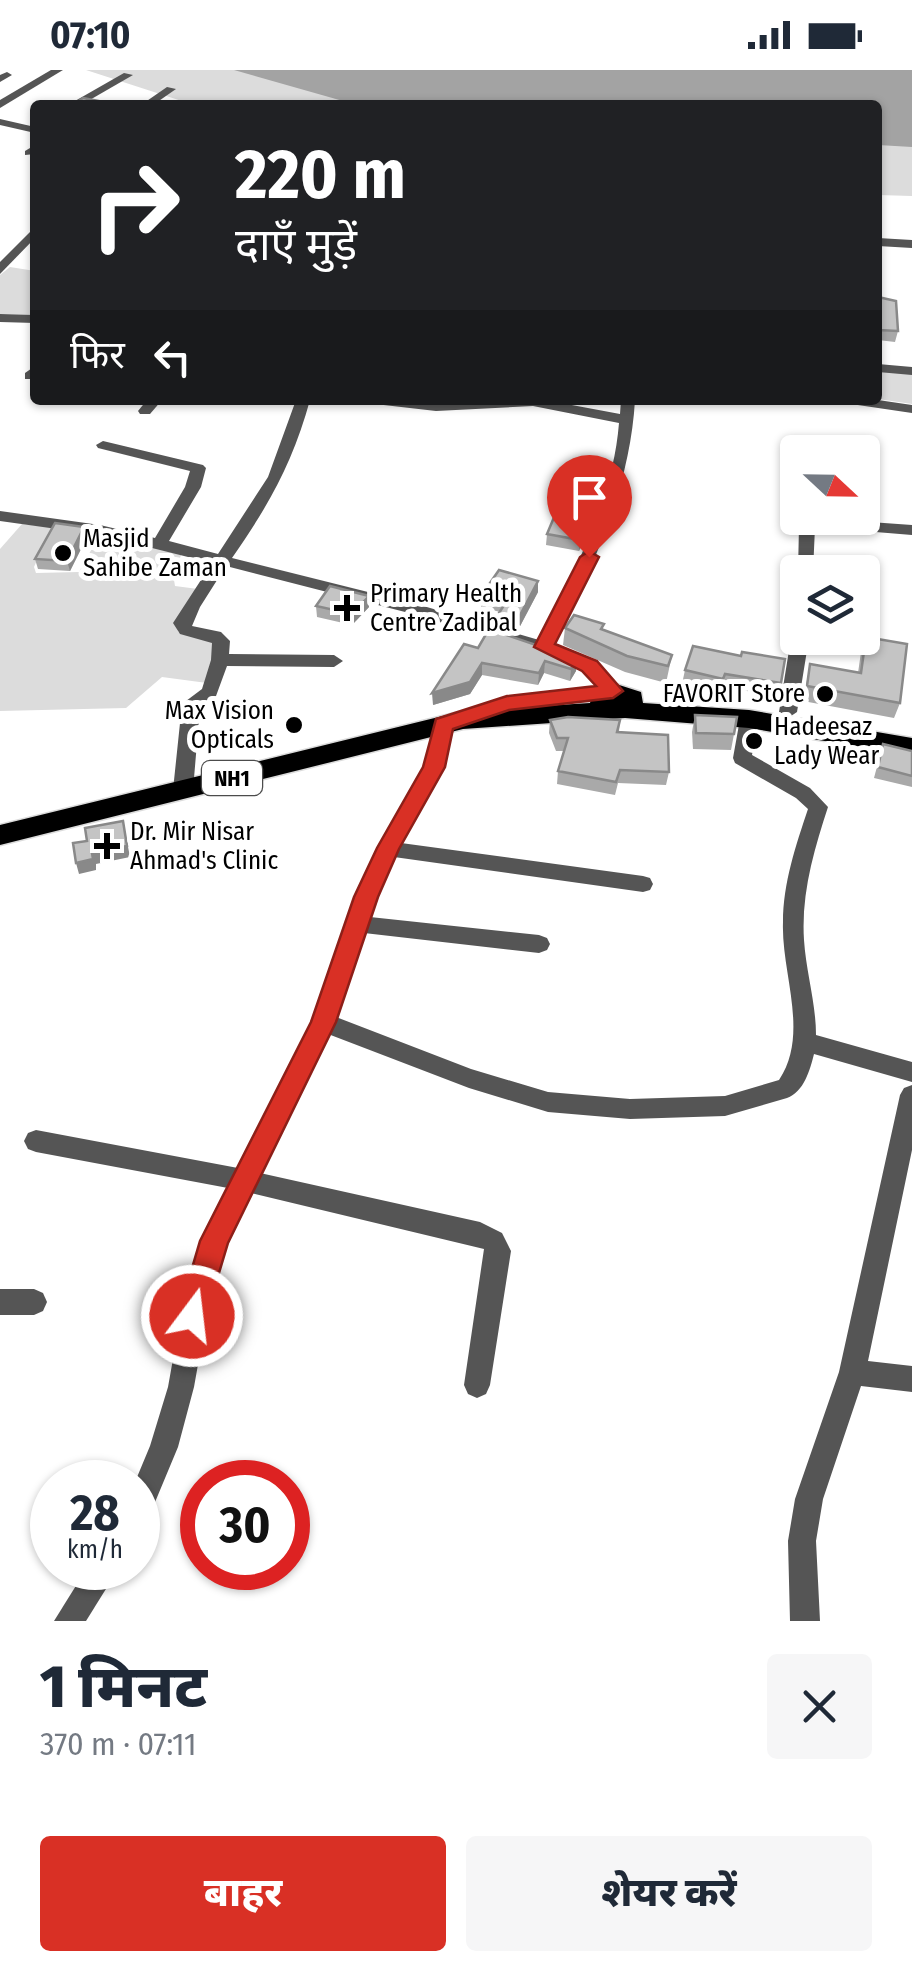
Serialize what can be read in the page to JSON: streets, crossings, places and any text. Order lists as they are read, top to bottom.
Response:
{
  "streets": {
    "highway": ["NH1"]
  },
  "places": {
    "other": [
      "Masjid Sahibe Zaman",
      "FAVORIT Store",
      "Max Vision Opticals",
      "Hadeesaz Lady Wear"
    ],
    "health": ["Primary Health Centre Zadibal", "Dr. Mir Nisar Ahmad's Clinic"]
  },
  "north": "right",
  "page": {
    "status": "07:10",
    "turn": ["220 m", "दाएँ मुड़ें"],
    "then": "फिर",
    "speed": "28 km/h",
    "limit": "30",
    "heading": ["1 मिनट", "370 m · 07:11"],
    "buttons": ["बाहर", "शेयर करें"]
  }
}
